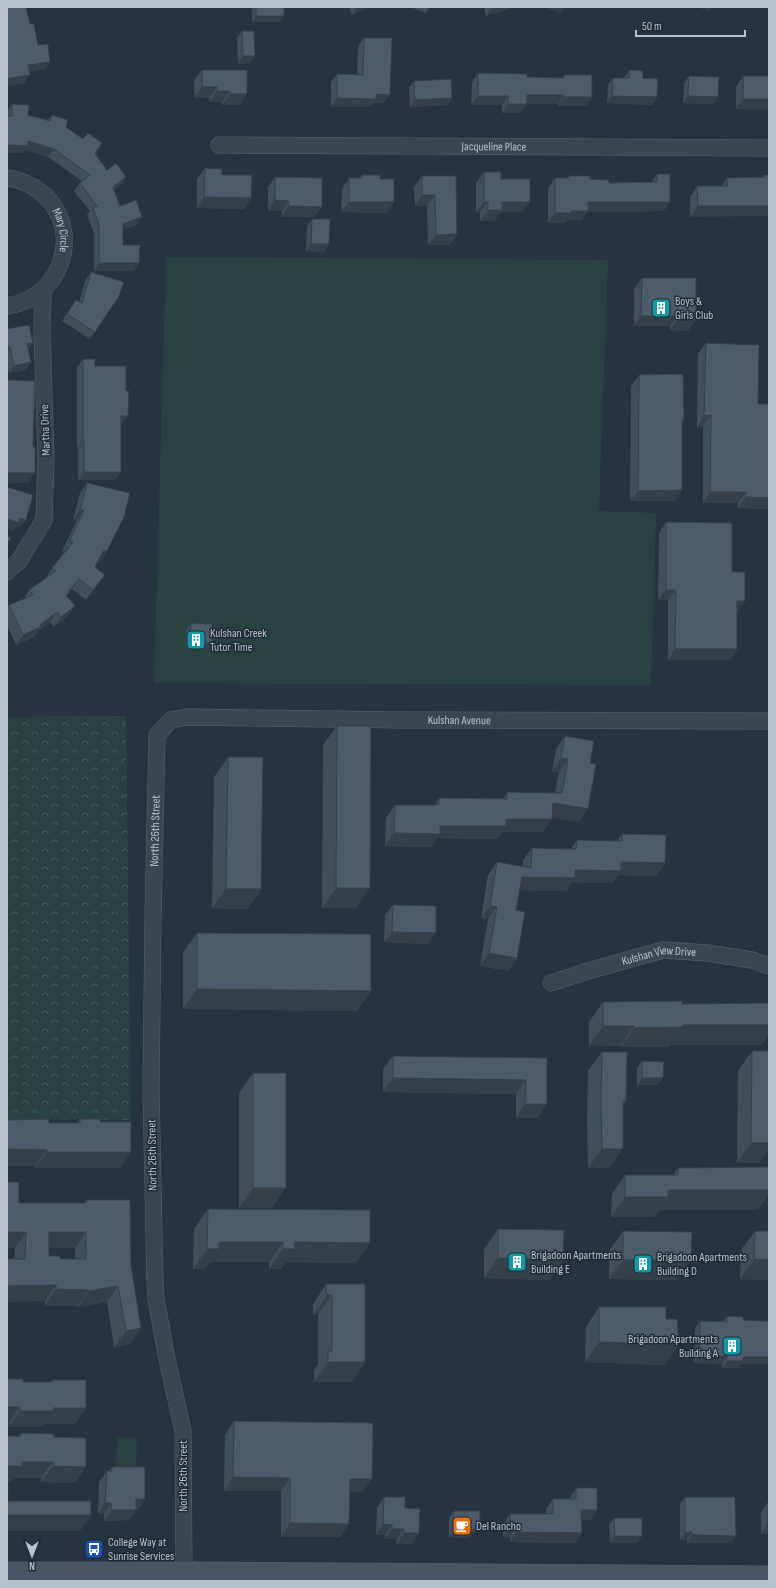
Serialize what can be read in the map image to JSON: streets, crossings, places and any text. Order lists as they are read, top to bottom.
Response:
{
  "streets": {
    "street": [
      "Jacqueline Place",
      "Mary Circle",
      "Martha Drive",
      "Kulshan Avenue",
      "North 26th Street",
      "Kulshan View Drive"
    ]
  },
  "crossings": [
    ["Mary Circle", "Martha Drive"],
    ["Kulshan Avenue", "North 26th Street"]
  ],
  "places": {
    "building": [
      "Boys & Girls Club",
      "Kulshan Creek Tutor Time",
      "Brigadoon Apartments Building E",
      "Brigadoon Apartments Building D",
      "Brigadoon Apartments Building A"
    ],
    "cafe": ["Del Rancho"],
    "bus stop": ["College Way at Sunrise Services"]
  },
  "scale_bar": "50 m",
  "north": "bottom"
}
